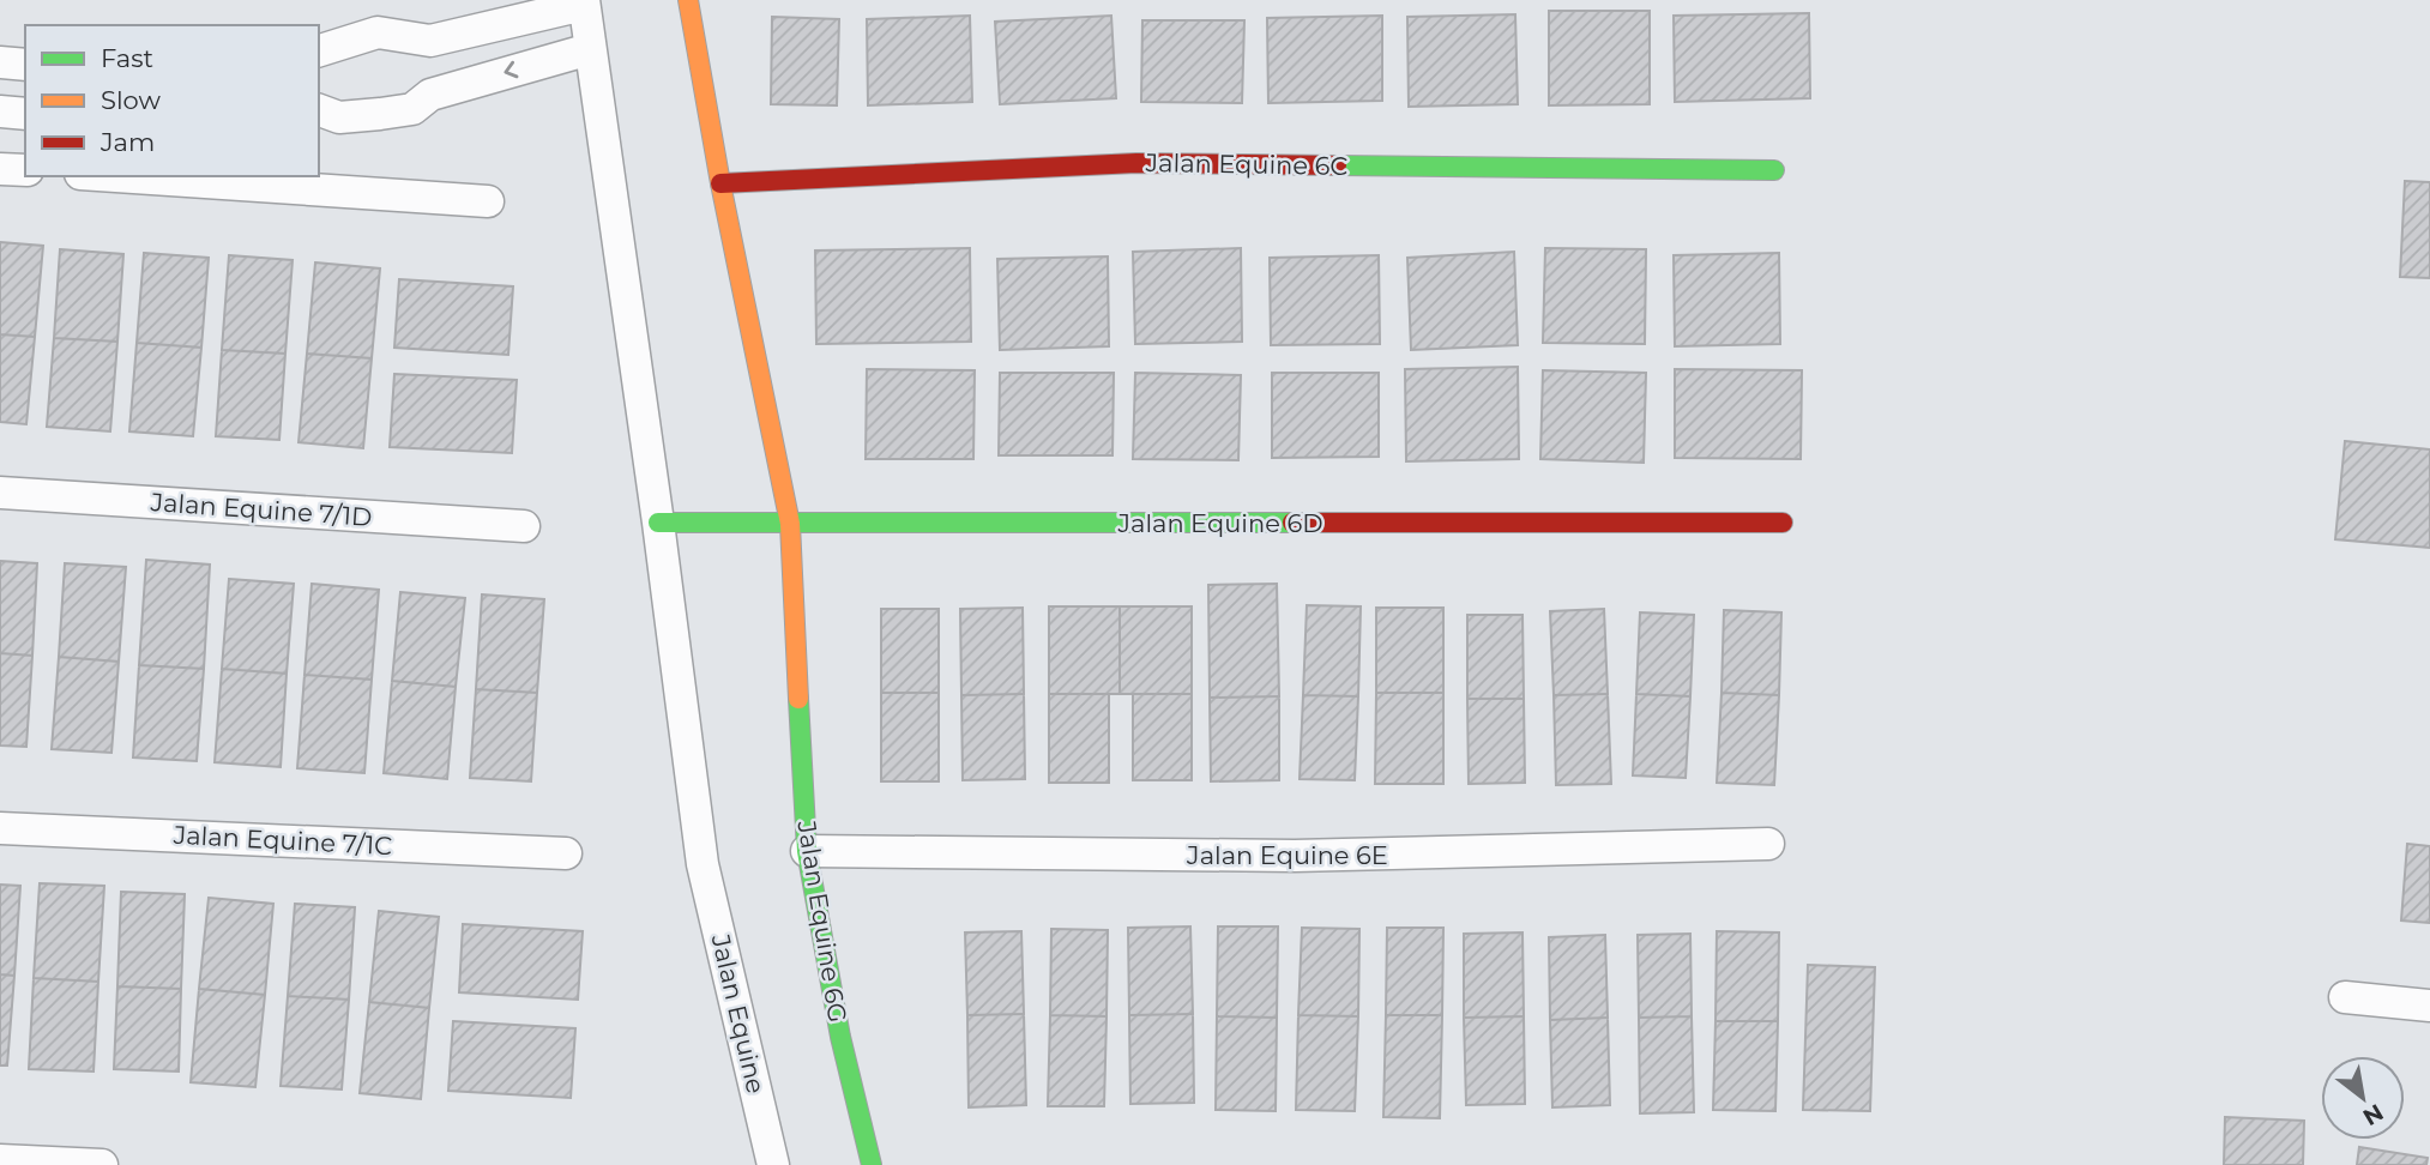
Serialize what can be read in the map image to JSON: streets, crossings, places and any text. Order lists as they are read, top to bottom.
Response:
{
  "streets": {
    "street": [
      "Jalan Equine 6C",
      "Jalan Equine 7/1D",
      "Jalan Equine 6D",
      "Jalan Equine 7/1C",
      "Jalan Equine 6E",
      "Jalan Equine 6G",
      "Jalan Equine"
    ]
  },
  "crossings": [
    ["Jalan Equine 6C", "Jalan Equine 6G"],
    ["Jalan Equine 6D", "Jalan Equine 6G"],
    ["Jalan Equine 6D", "Jalan Equine"],
    ["Jalan Equine 6E", "Jalan Equine 6G"]
  ],
  "legend": ["Fast", "Slow", "Jam"],
  "north": "bottom right"
}
